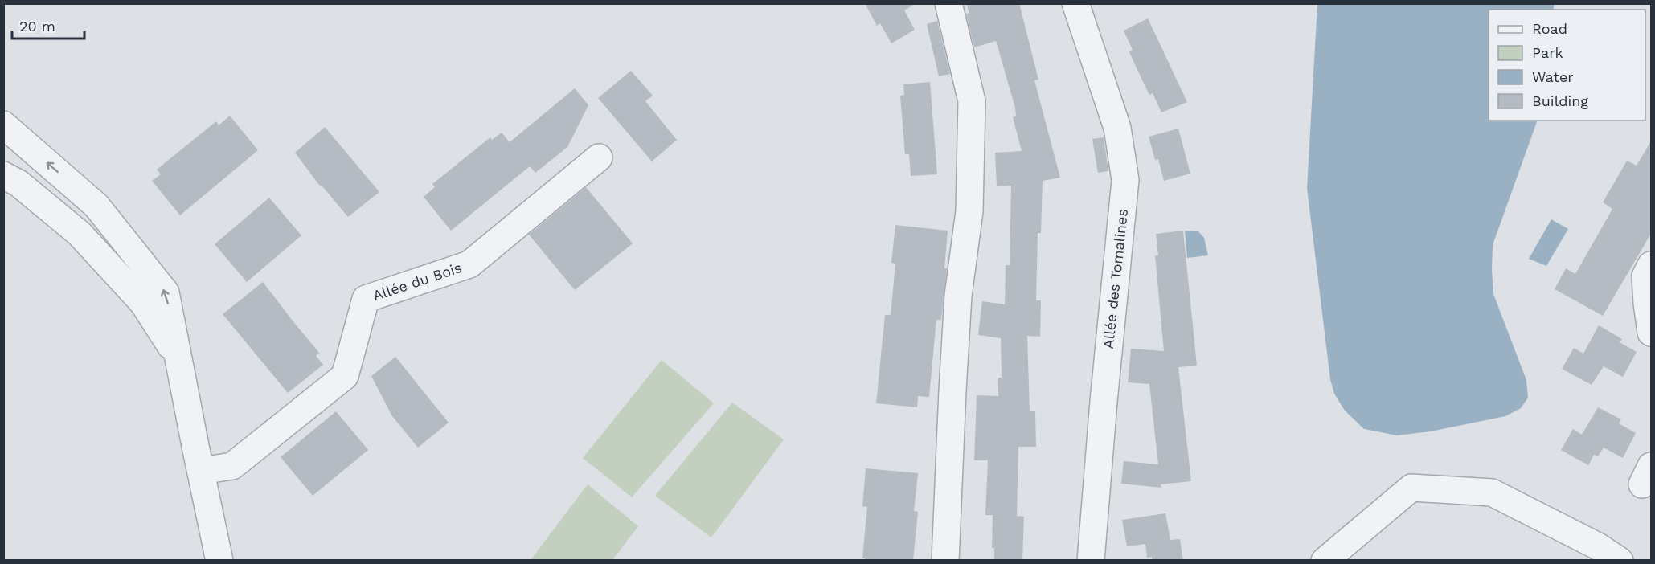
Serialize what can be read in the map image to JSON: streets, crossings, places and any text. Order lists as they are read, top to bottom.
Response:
{
  "streets": {
    "street": ["Allée des Tomalines", "Allée du Bois"]
  },
  "legend": [
    "Road",
    "Park",
    "Water",
    "Building"
  ],
  "scale_bar": "20 m"
}
